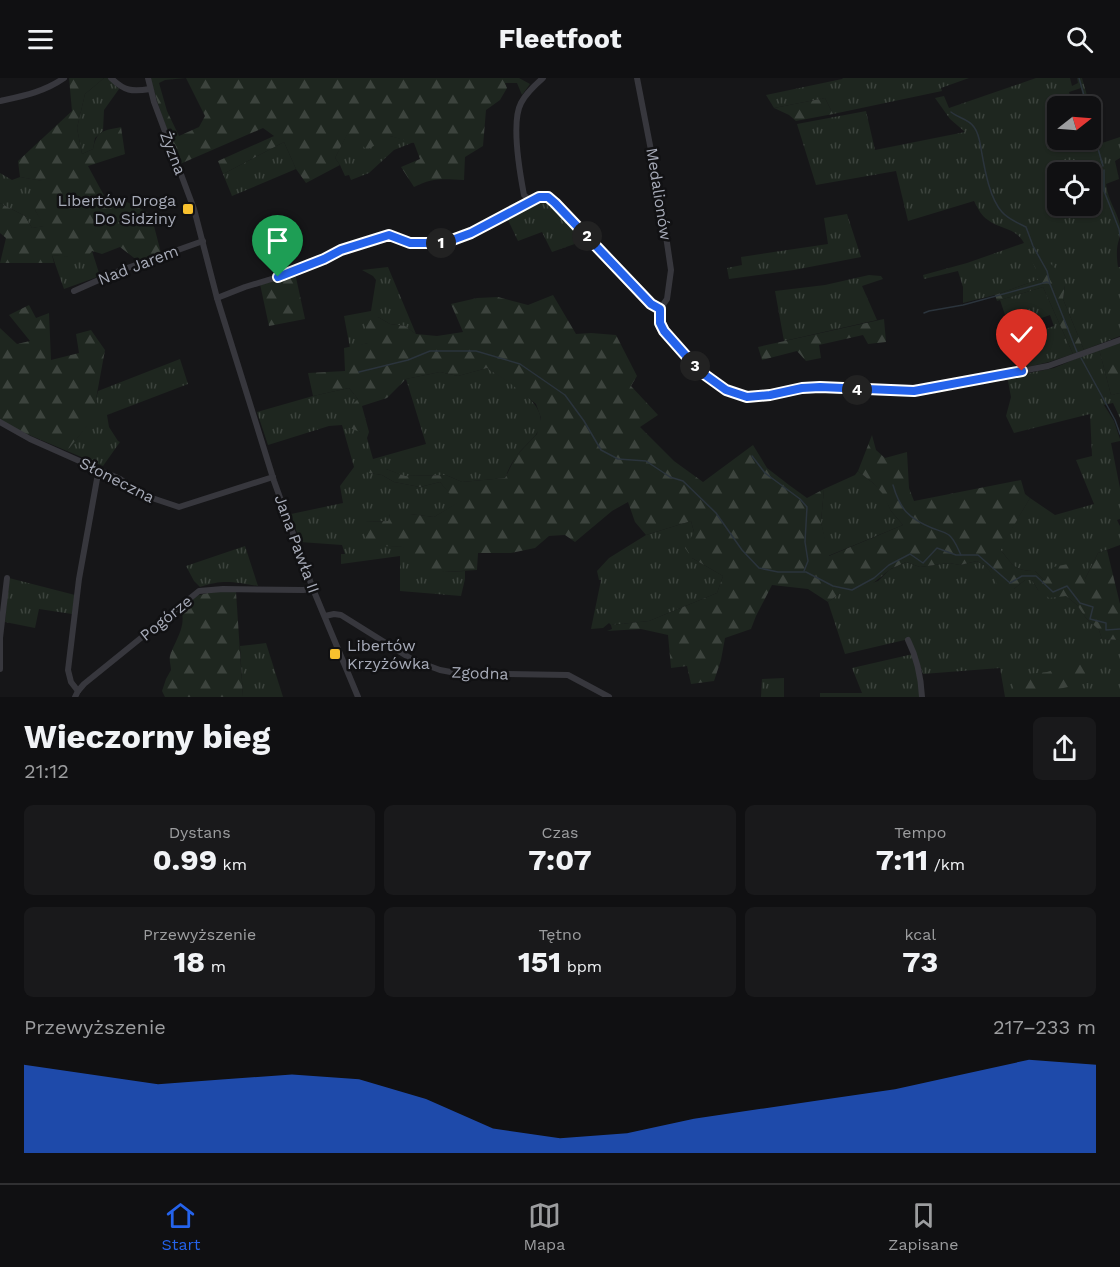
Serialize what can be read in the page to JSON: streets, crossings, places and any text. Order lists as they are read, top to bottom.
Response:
{
  "streets": {
    "street": [
      "Żyzna",
      "Medalionów",
      "Nad Jarem",
      "Słoneczna",
      "Jana Pawła II",
      "Pogórze",
      "Zgodna"
    ]
  },
  "crossings": [
    ["Żyzna", "Nad Jarem"],
    ["Żyzna", "Jana Pawła II"],
    ["Słoneczna", "Jana Pawła II"],
    ["Jana Pawła II", "Pogórze"],
    ["Jana Pawła II", "Zgodna"]
  ],
  "places": {
    "transit": ["Libertów Droga Do Sidziny", "Libertów Krzyżówka"]
  },
  "north": "right",
  "page": {
    "header": "Fleetfoot",
    "pins": [
      "2",
      "1",
      "3",
      "4"
    ],
    "heading": ["Wieczorny bieg", "21:12"],
    "stats": [
      ["Dystans", "0.99 km"],
      ["Czas", "7:07"],
      ["Tempo", "7:11 /km"],
      ["Przewyższenie", "18 m"],
      ["Tętno", "151 bpm"],
      ["kcal", "73"]
    ],
    "chart": ["Przewyższenie", "217–233 m"],
    "tabs": ["Start", "Mapa", "Zapisane"]
  }
}
